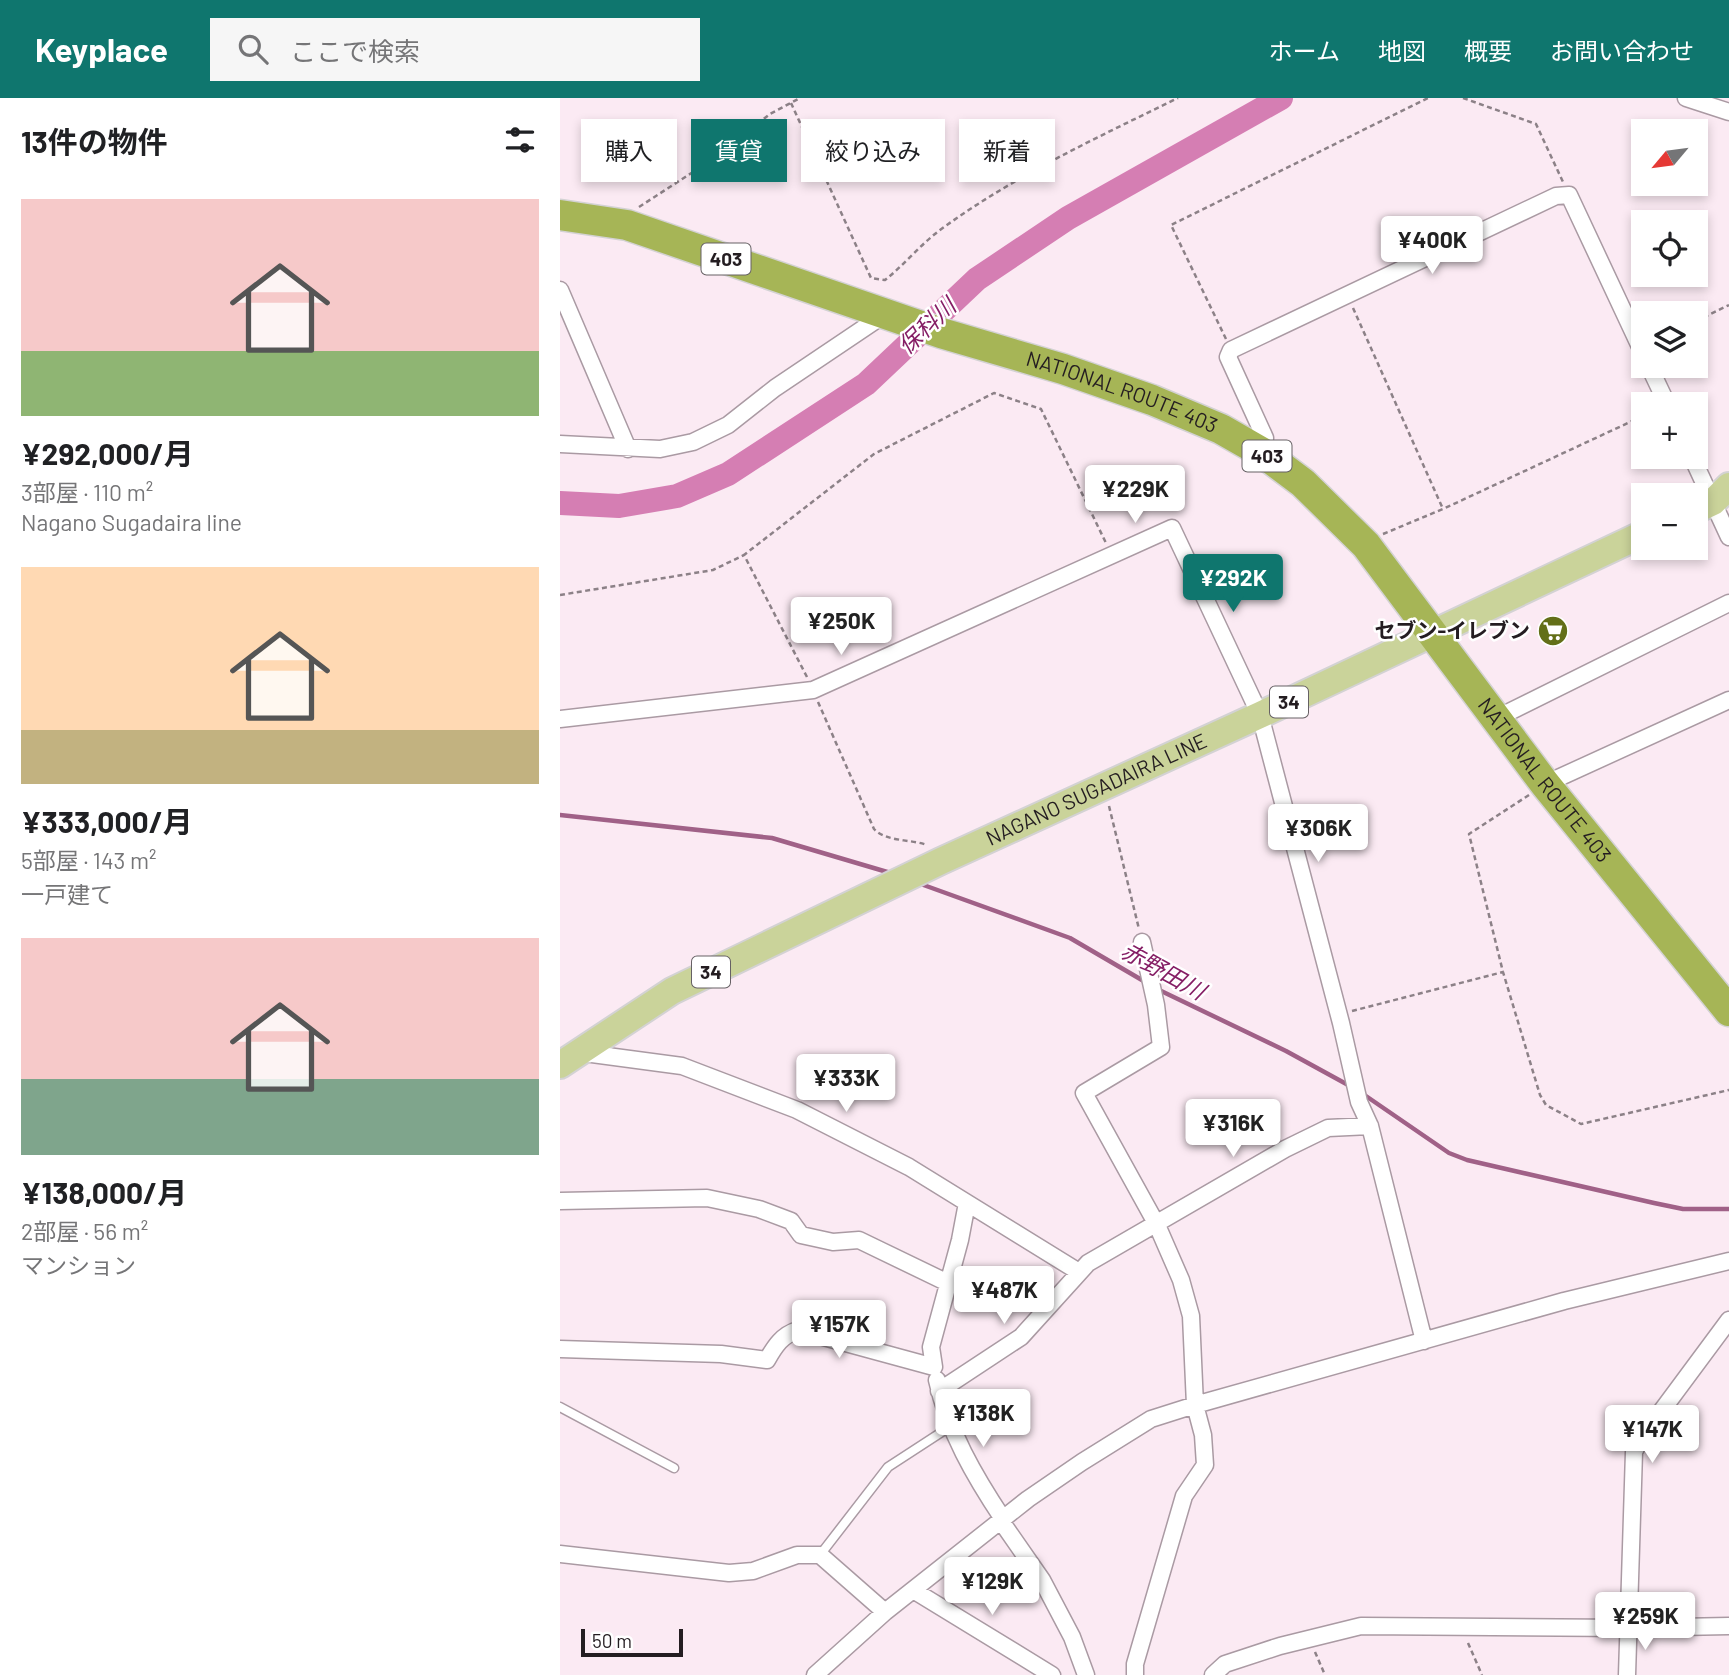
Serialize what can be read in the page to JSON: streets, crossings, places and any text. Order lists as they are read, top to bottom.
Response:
{
  "streets": {
    "highway": ["403", "NATIONAL ROUTE 403"],
    "main road": ["34", "NAGANO SUGADAIRA LINE"]
  },
  "crossings": [
    ["NATIONAL ROUTE 403", "NAGANO SUGADAIRA LINE"]
  ],
  "water": ["保科川", "赤野田川"],
  "places": {
    "supermarket": ["セブン-イレブン"]
  },
  "scale_bar": "50 m",
  "north": "bottom left",
  "page": {
    "header": "Keyplace",
    "search": "ここで検索",
    "nav": [
      "ホーム",
      "地図",
      "概要",
      "お問い合わせ"
    ],
    "heading": "13件の物件",
    "map_buttons": ["+", "−"],
    "chip": [
      "購入",
      "賃貸",
      "絞り込み",
      "新着"
    ],
    "list": [
      {
        "name": "¥292,000/月",
        "note": "3部屋 · 110 m² · Nagano Sugadaira line"
      },
      {
        "name": "¥333,000/月",
        "note": "5部屋 · 143 m² · 一戸建て"
      },
      {
        "name": "¥138,000/月",
        "note": "2部屋 · 56 m² · マンション"
      }
    ],
    "price": [
      "¥400K",
      "¥229K",
      "¥292K",
      "¥250K",
      "¥306K",
      "¥333K",
      "¥316K",
      "¥487K",
      "¥157K",
      "¥138K",
      "¥147K",
      "¥129K",
      "¥259K"
    ],
    "scale": "50 m"
  }
}
